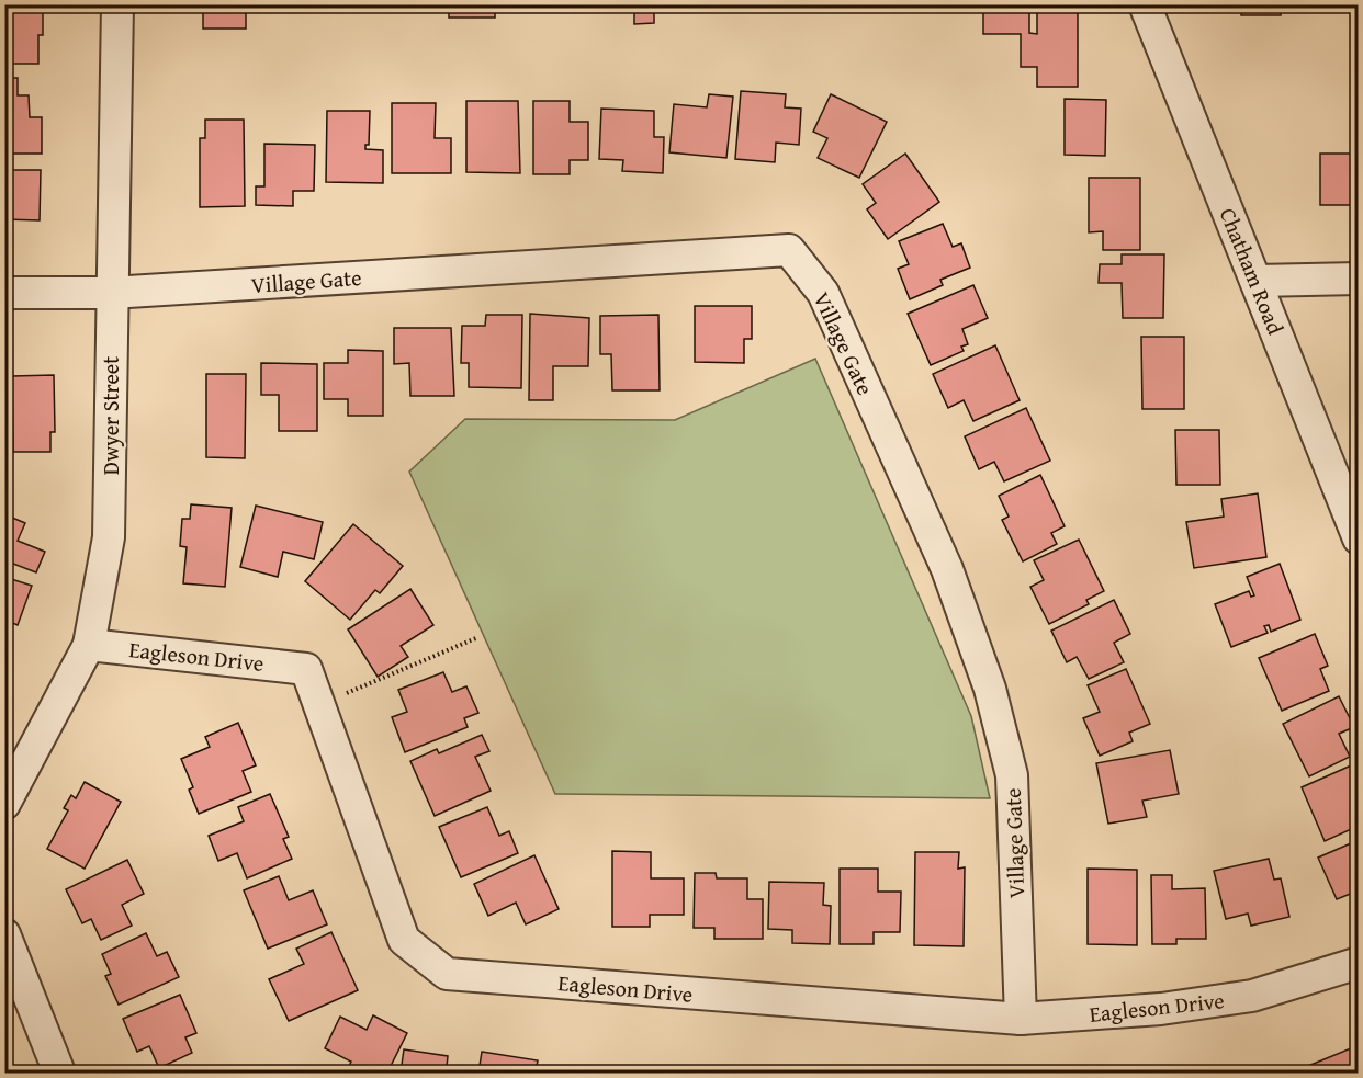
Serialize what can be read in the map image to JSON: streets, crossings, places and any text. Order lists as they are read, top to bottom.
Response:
{
  "streets": {
    "street": [
      "Chatham Road",
      "Village Gate",
      "Dwyer Street",
      "Eagleson Drive"
    ]
  },
  "crossings": [
    ["Village Gate", "Dwyer Street"],
    ["Village Gate", "Eagleson Drive"],
    ["Dwyer Street", "Eagleson Drive"]
  ]
}
